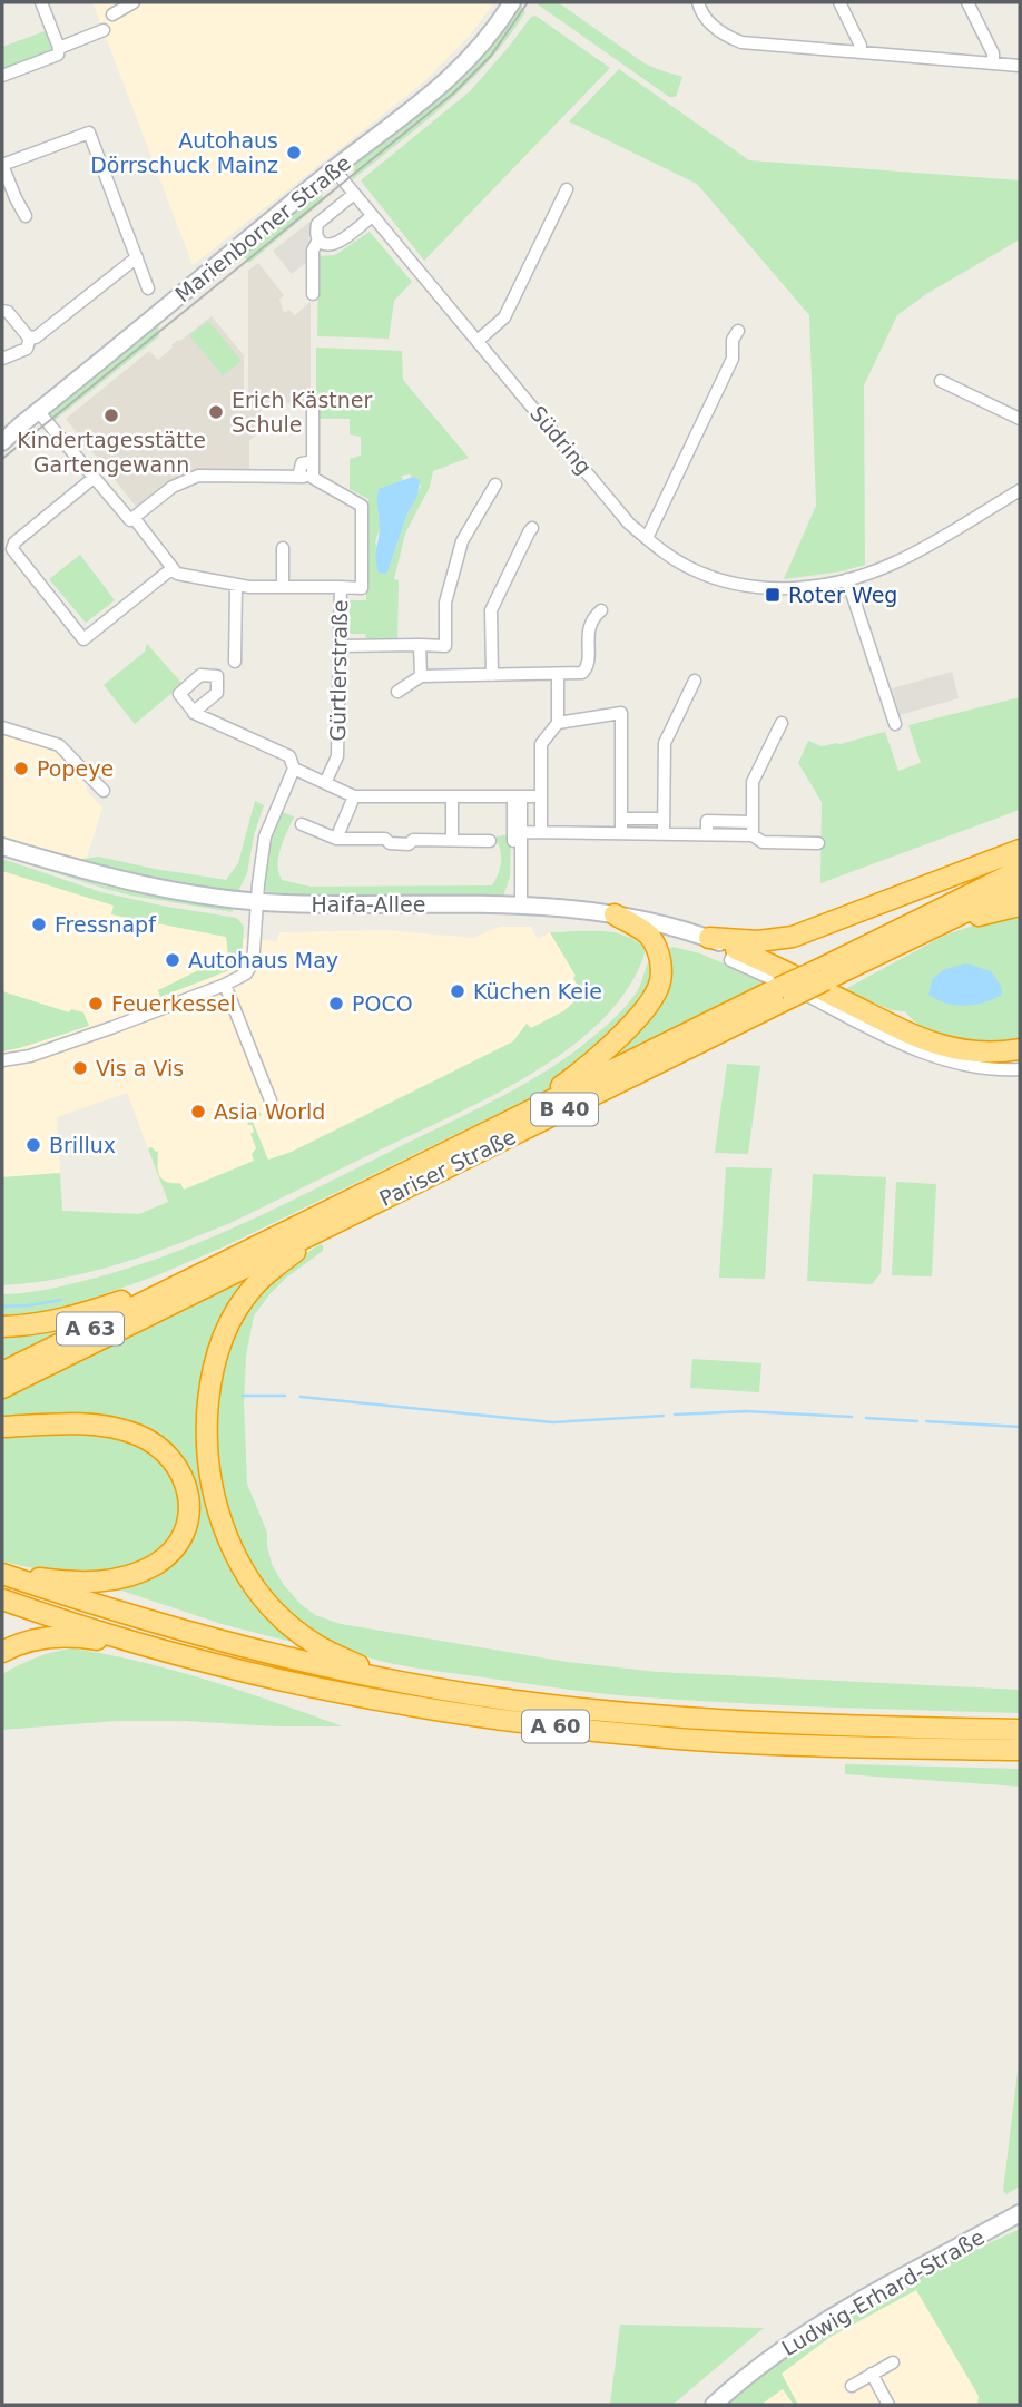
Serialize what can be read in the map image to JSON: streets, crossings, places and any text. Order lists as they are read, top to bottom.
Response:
{
  "streets": {
    "highway": [
      "B 40",
      "Pariser Straße",
      "A 63",
      "A 60"
    ],
    "street": [
      "Marienborner Straße",
      "Südring",
      "Gürtlerstraße",
      "Haifa-Allee",
      "Ludwig-Erhard-Straße"
    ]
  },
  "crossings": [
    ["Marienborner Straße", "Südring"],
    ["Pariser Straße", "A 63"]
  ],
  "places": {
    "other": [
      "Autohaus Dörrschuck Mainz",
      "Erich Kästner Schule",
      "Kindertagesstätte Gartengewann",
      "Popeye",
      "Fressnapf",
      "Autohaus May",
      "Küchen Keie",
      "Feuerkessel",
      "POCO",
      "Vis a Vis",
      "Asia World",
      "Brillux"
    ],
    "transit": ["Roter Weg"]
  }
}
